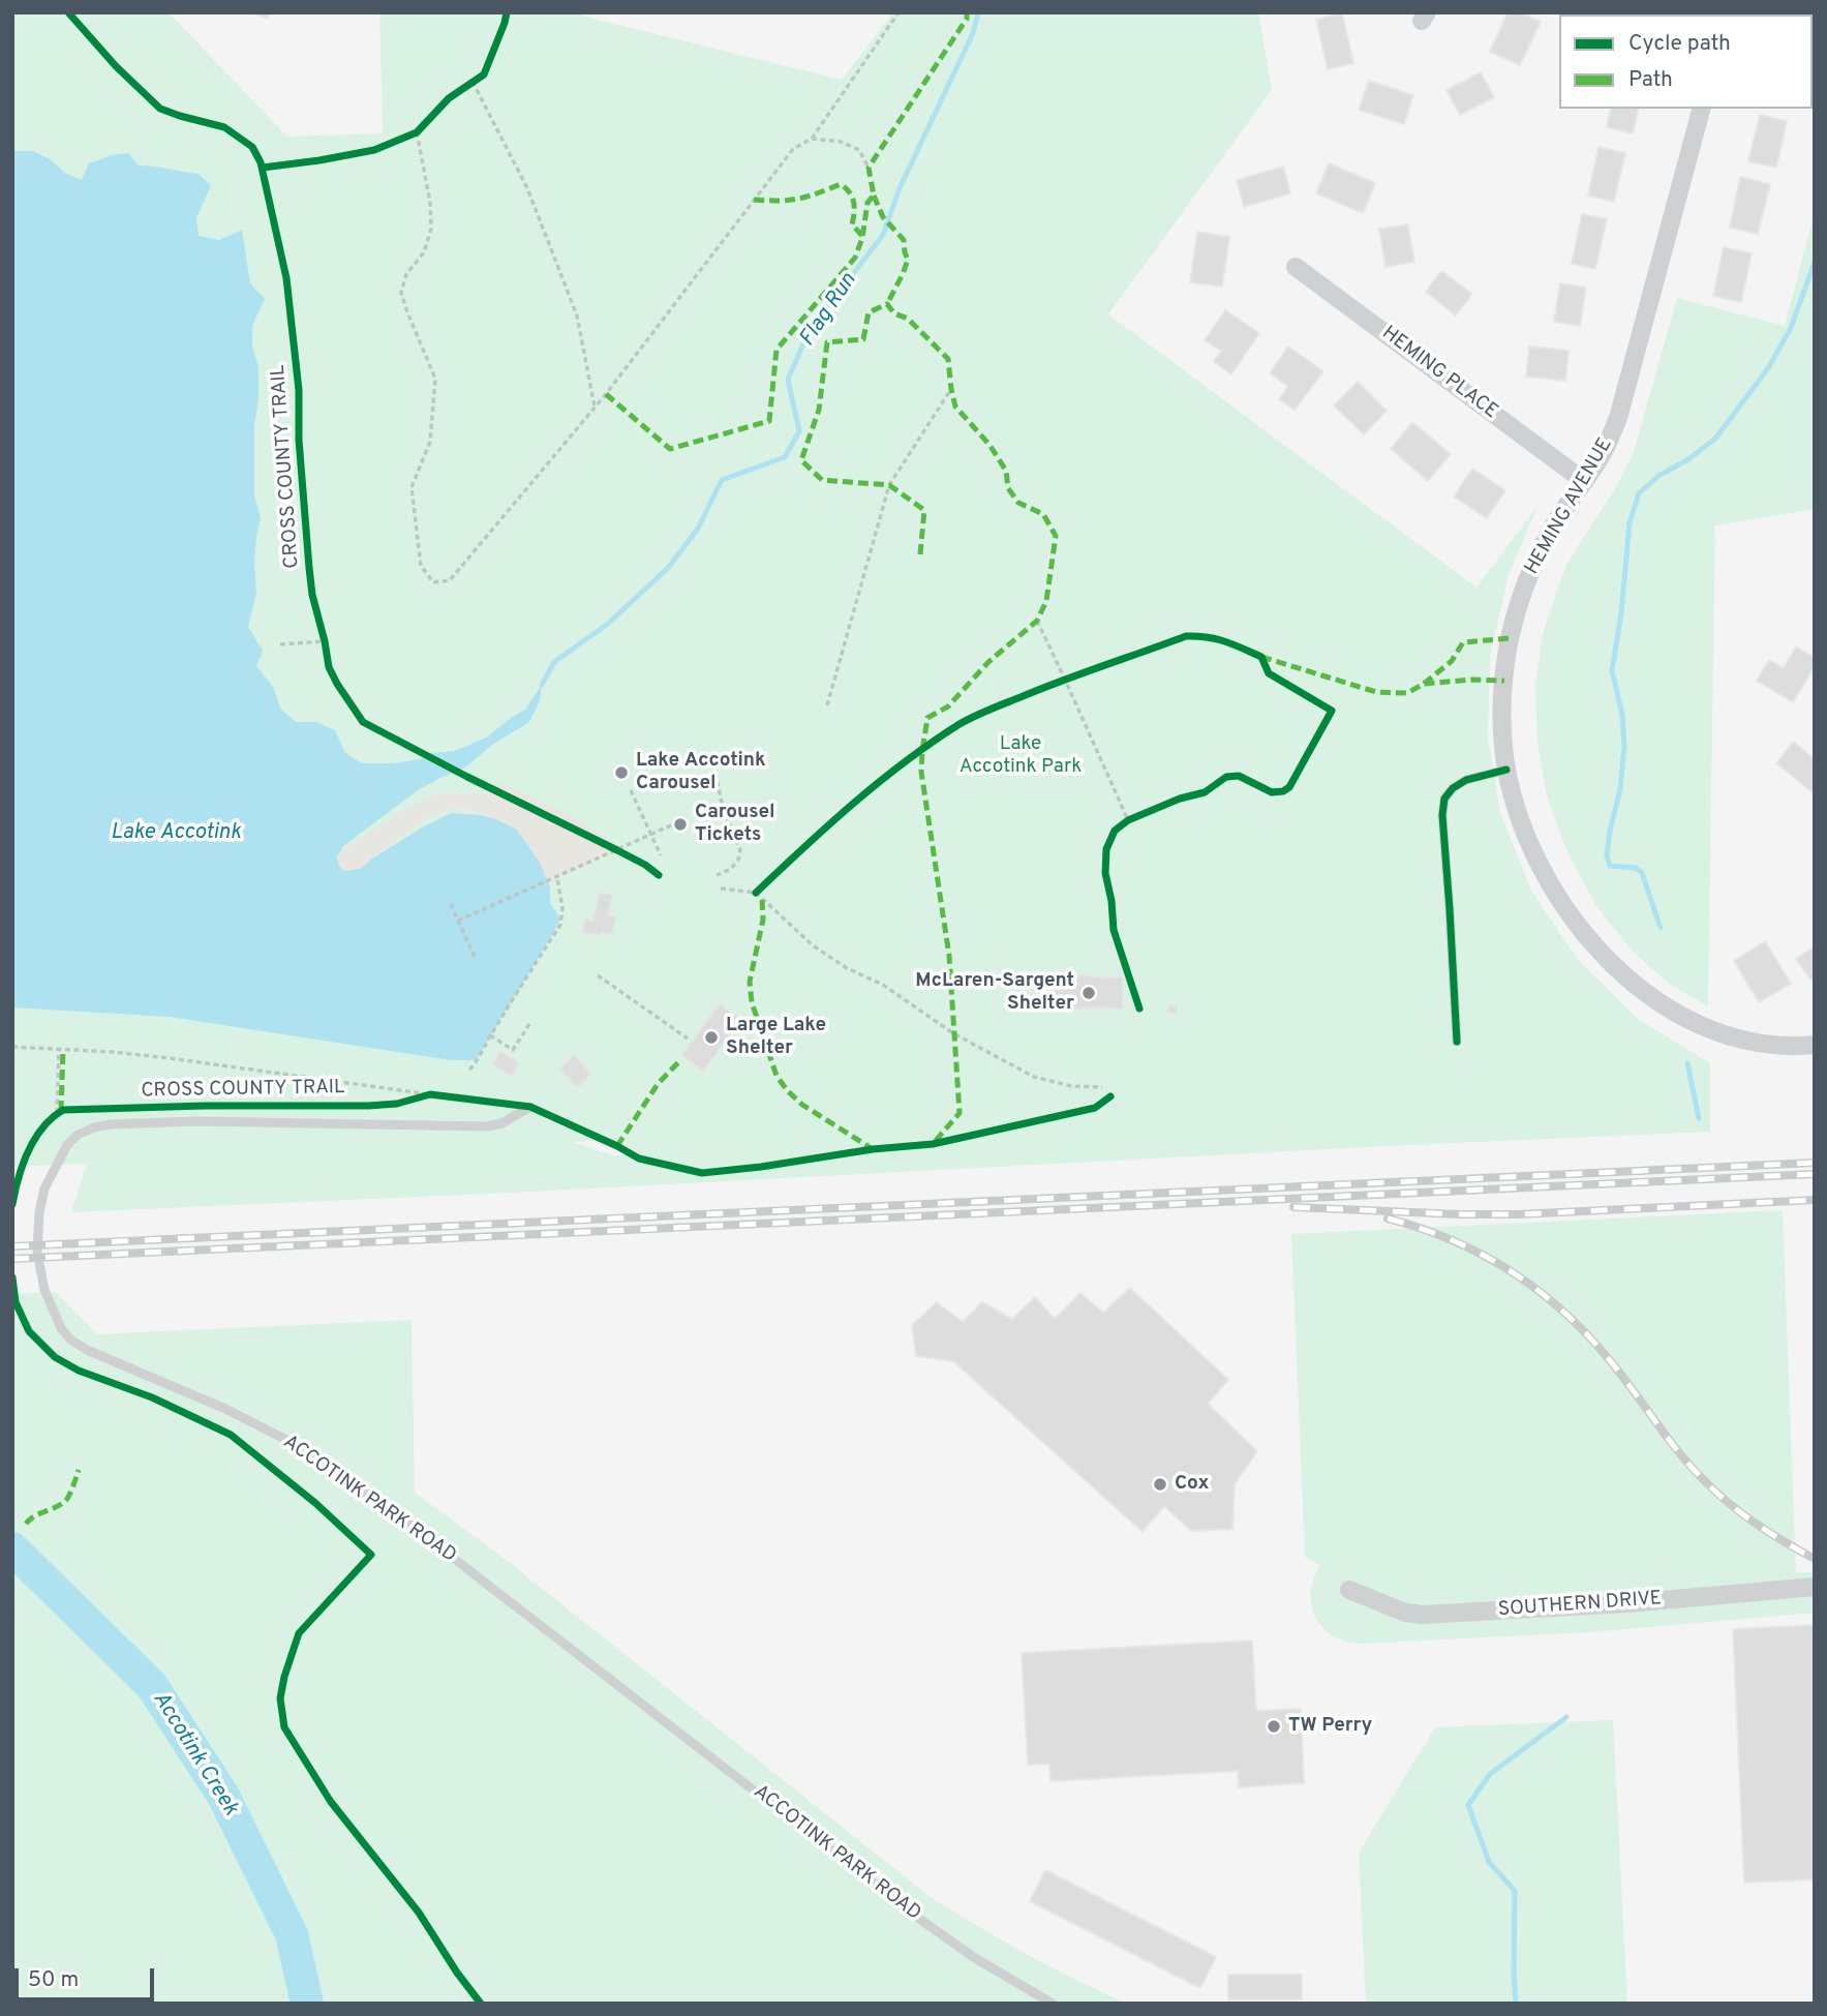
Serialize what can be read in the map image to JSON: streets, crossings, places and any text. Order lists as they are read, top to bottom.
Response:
{
  "streets": {
    "street": ["HEMING PLACE", "HEMING AVENUE", "SOUTHERN DRIVE"],
    "lane": ["ACCOTINK PARK ROAD"],
    "cycle path": ["CROSS COUNTY TRAIL"]
  },
  "crossings": [
    ["HEMING PLACE", "HEMING AVENUE"]
  ],
  "water": ["Flag Run", "Lake Accotink", "Accotink Creek"],
  "parks": ["Lake Accotink Park"],
  "places": [
    "Lake Accotink Carousel",
    "Carousel Tickets",
    "McLaren-Sargent Shelter",
    "Large Lake Shelter",
    "Cox",
    "TW Perry"
  ],
  "legend": ["Cycle path", "Path"],
  "scale_bar": "50 m"
}
